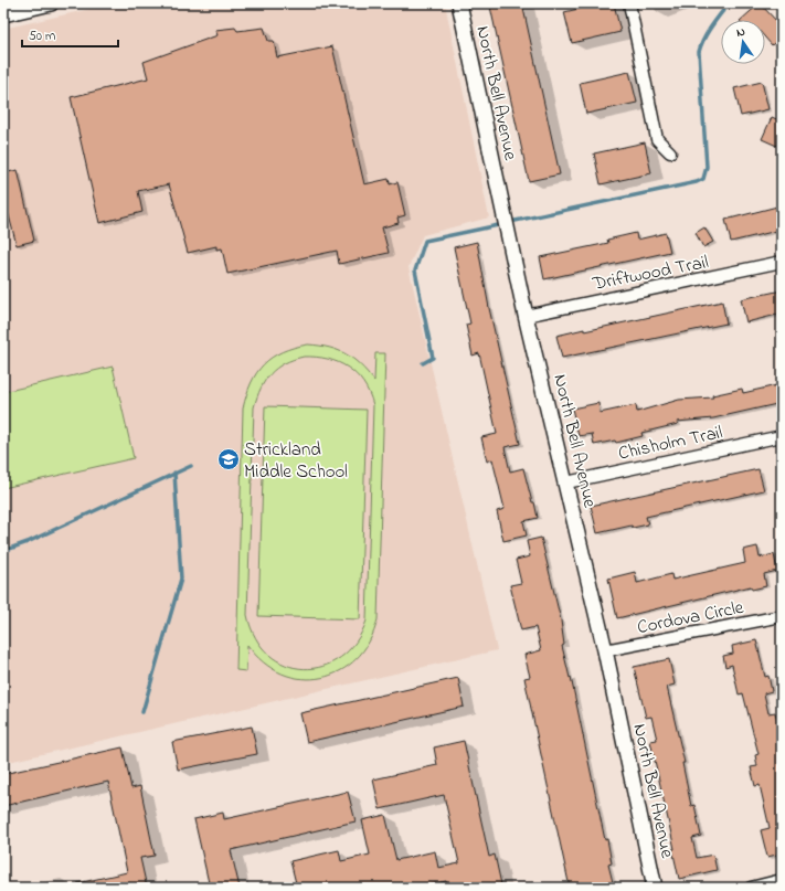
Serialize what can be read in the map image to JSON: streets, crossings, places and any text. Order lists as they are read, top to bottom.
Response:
{
  "streets": {
    "street": [
      "North Bell Avenue",
      "Driftwood Trail",
      "Chisholm Trail",
      "Cordova Circle"
    ]
  },
  "crossings": [
    ["North Bell Avenue", "Driftwood Trail"],
    ["North Bell Avenue", "Chisholm Trail"],
    ["North Bell Avenue", "Cordova Circle"]
  ],
  "places": {
    "school or university": ["Strickland Middle School"]
  },
  "scale_bar": "50 m",
  "north": "top"
}
